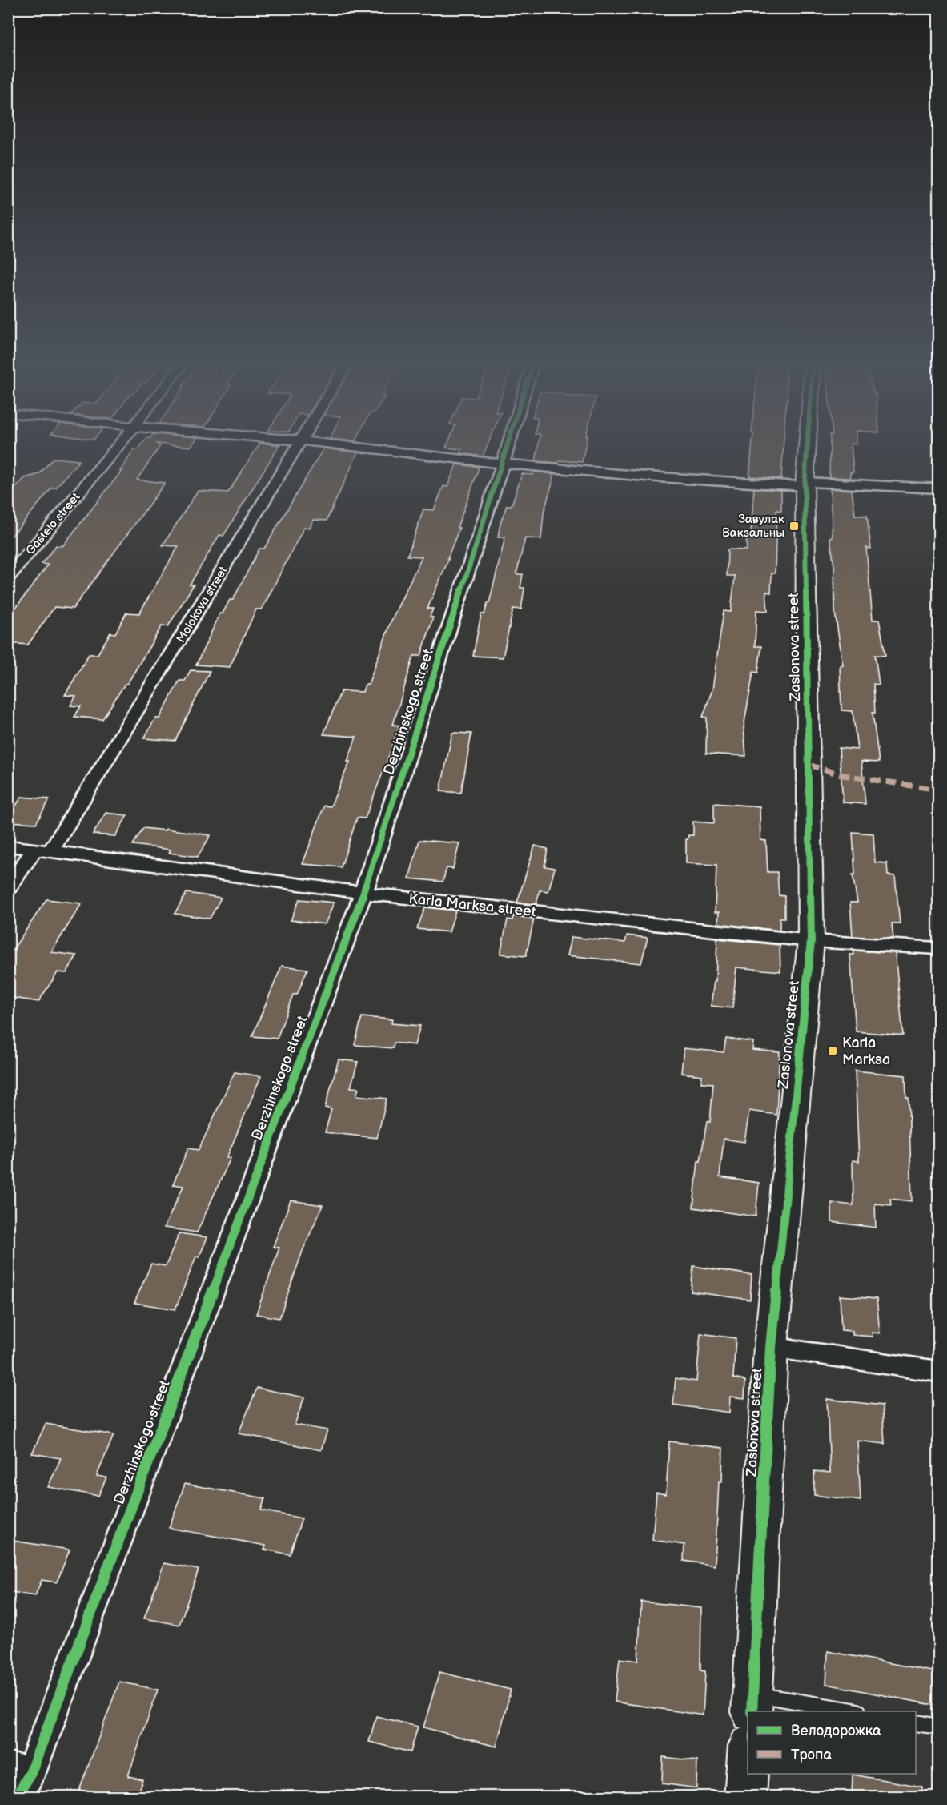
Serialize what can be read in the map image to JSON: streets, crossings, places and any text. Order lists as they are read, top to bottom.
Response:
{
  "streets": {
    "street": [
      "Gastelo street",
      "Molokova street",
      "Zaslonova street",
      "Derzhinskogo street",
      "Karla Marksa street"
    ]
  },
  "crossings": [
    ["Molokova street", "Karla Marksa street"],
    ["Zaslonova street", "Karla Marksa street"],
    ["Derzhinskogo street", "Karla Marksa street"]
  ],
  "places": {
    "transit": ["Завулак Вакзальны", "Karla Marksa"]
  },
  "legend": ["Велодорожка", "Тропа"]
}
